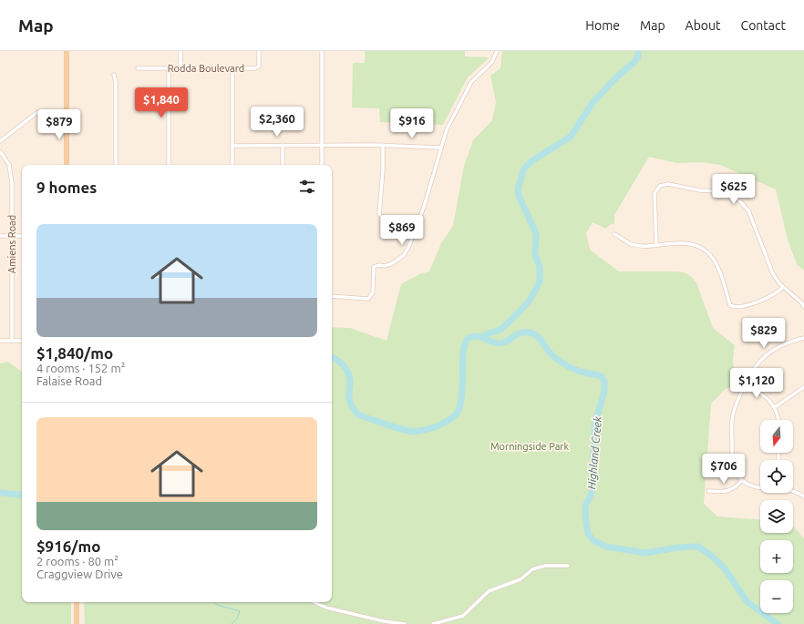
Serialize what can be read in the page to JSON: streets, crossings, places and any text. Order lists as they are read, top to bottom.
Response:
{
  "streets": {
    "street": ["Rodda Boulevard", "Amiens Road"]
  },
  "water": ["Highland Creek"],
  "parks": ["Morningside Park"],
  "north": "bottom",
  "page": {
    "header": "Map",
    "nav": [
      "Home",
      "Map",
      "About",
      "Contact"
    ],
    "price": [
      "$1,840",
      "$2,360",
      "$916",
      "$879",
      "$625",
      "$869",
      "$829",
      "$1,120",
      "$706"
    ],
    "heading": "9 homes",
    "list": [
      {
        "name": "$1,840/mo",
        "note": "4 rooms · 152 m² · Falaise Road"
      },
      {
        "name": "$916/mo",
        "note": "2 rooms · 80 m² · Craggview Drive"
      }
    ],
    "map_buttons": ["+", "−"]
  }
}
